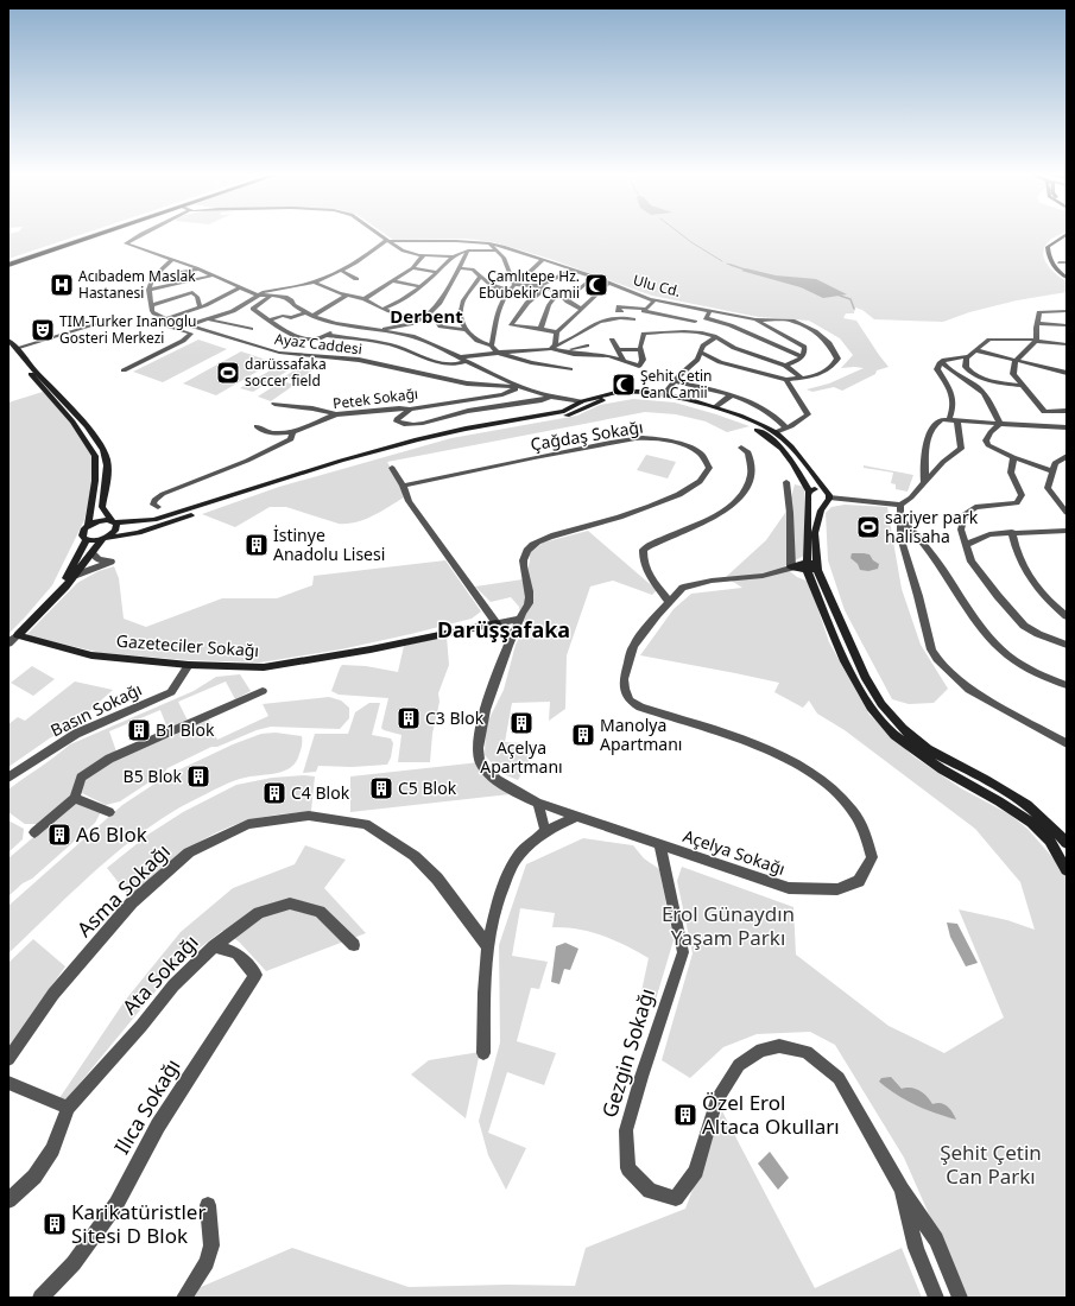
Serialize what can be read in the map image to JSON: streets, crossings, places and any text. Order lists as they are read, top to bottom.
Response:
{
  "streets": {
    "main road": ["Gazeteciler Sokağı"],
    "street": [
      "Ulu Cd.",
      "Ayaz Caddesi",
      "Petek Sokağı",
      "Çağdaş Sokağı",
      "Basın Sokağı",
      "Açelya Sokağı",
      "Asma Sokağı",
      "Ata Sokağı",
      "Gezgin Sokağı",
      "Ilıca Sokağı"
    ]
  },
  "crossings": [
    ["Ayaz Caddesi", "Petek Sokağı"],
    ["Çağdaş Sokağı", "Açelya Sokağı"],
    ["Gazeteciler Sokağı", "Basın Sokağı"],
    ["Açelya Sokağı", "Gezgin Sokağı"],
    ["Ata Sokağı", "Ilıca Sokağı"]
  ],
  "districts": ["Derbent", "Darüşşafaka"],
  "parks": ["Erol Günaydın Yaşam Parkı", "Şehit Çetin Can Parkı"],
  "places": {
    "hospital": ["Acıbadem Maslak Hastanesi"],
    "mosque": ["Çamlıtepe Hz. Ebubekir Camii", "Şehit Çetin Can Camii"],
    "theatre": ["TIM-Turker Inanoglu Gosteri Merkezi"],
    "sports": ["darüssafaka soccer field", "sariyer park halisaha"],
    "building": [
      "İstinye Anadolu Lisesi",
      "C3 Blok",
      "Açelya Apartmanı",
      "B1 Blok",
      "Manolya Apartmanı",
      "B5 Blok",
      "C5 Blok",
      "C4 Blok",
      "A6 Blok",
      "Özel Erol Altaca Okulları",
      "Karikatüristler Sitesi D Blok"
    ]
  }
}
